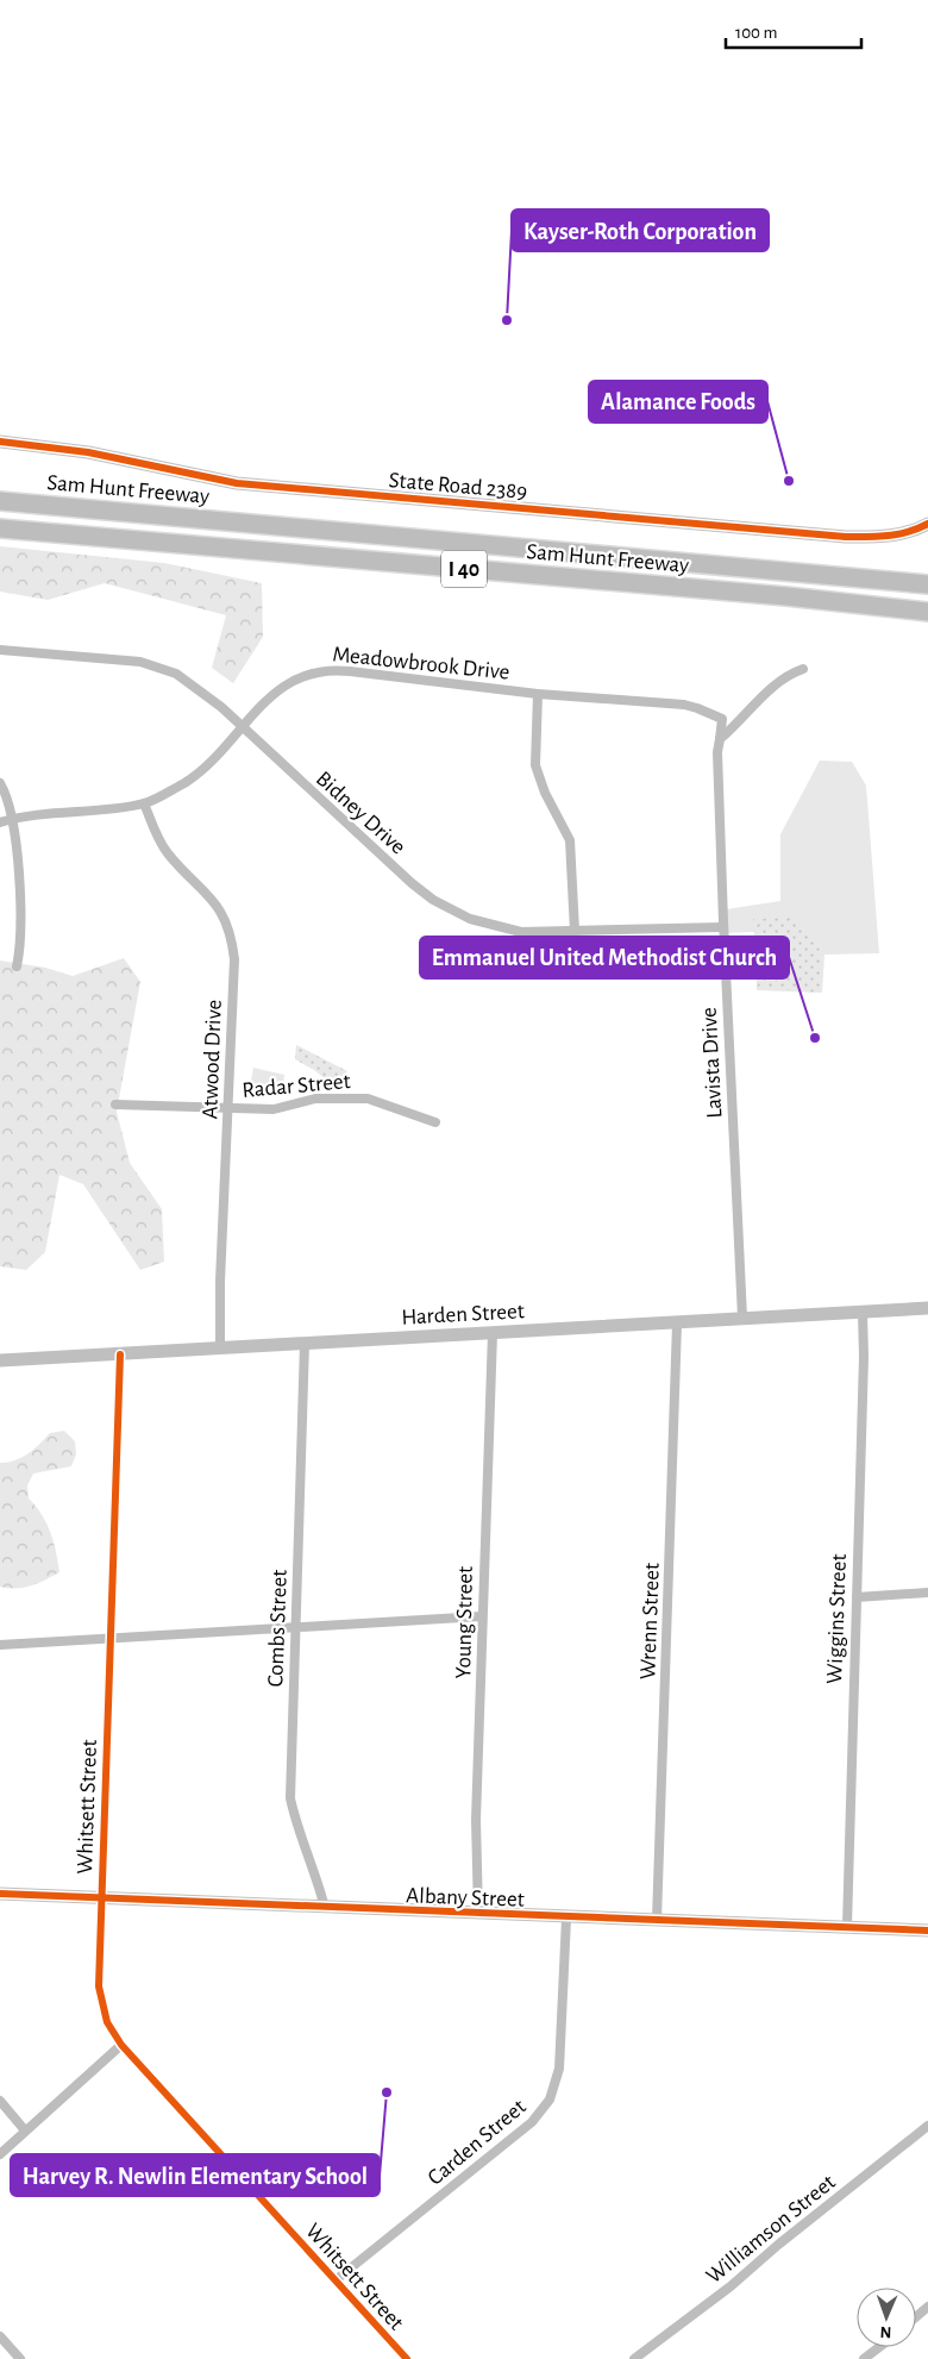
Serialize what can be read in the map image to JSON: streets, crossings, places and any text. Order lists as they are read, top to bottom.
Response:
{
  "streets": {
    "highway": ["Sam Hunt Freeway", "I 40"],
    "street": [
      "State Road 2389",
      "Meadowbrook Drive",
      "Bidney Drive",
      "Atwood Drive",
      "Lavista Drive",
      "Radar Street",
      "Harden Street",
      "Wiggins Street",
      "Wrenn Street",
      "Young Street",
      "Combs Street",
      "Whitsett Street",
      "Albany Street",
      "Carden Street",
      "Williamson Street"
    ]
  },
  "crossings": [
    ["Meadowbrook Drive", "Bidney Drive"],
    ["Meadowbrook Drive", "Atwood Drive"],
    ["Meadowbrook Drive", "Lavista Drive"],
    ["Bidney Drive", "Lavista Drive"],
    ["Atwood Drive", "Radar Street"],
    ["Atwood Drive", "Harden Street"],
    ["Lavista Drive", "Harden Street"],
    ["Harden Street", "Wiggins Street"],
    ["Harden Street", "Wrenn Street"],
    ["Harden Street", "Young Street"],
    ["Harden Street", "Combs Street"],
    ["Harden Street", "Whitsett Street"],
    ["Wiggins Street", "Albany Street"],
    ["Wrenn Street", "Albany Street"],
    ["Young Street", "Albany Street"],
    ["Combs Street", "Albany Street"],
    ["Whitsett Street", "Albany Street"],
    ["Whitsett Street", "Carden Street"],
    ["Albany Street", "Carden Street"]
  ],
  "places": [
    "Kayser-Roth Corporation",
    "Alamance Foods",
    "Emmanuel United Methodist Church",
    "Harvey R. Newlin Elementary School"
  ],
  "scale_bar": "100 m",
  "north": "bottom"
}
